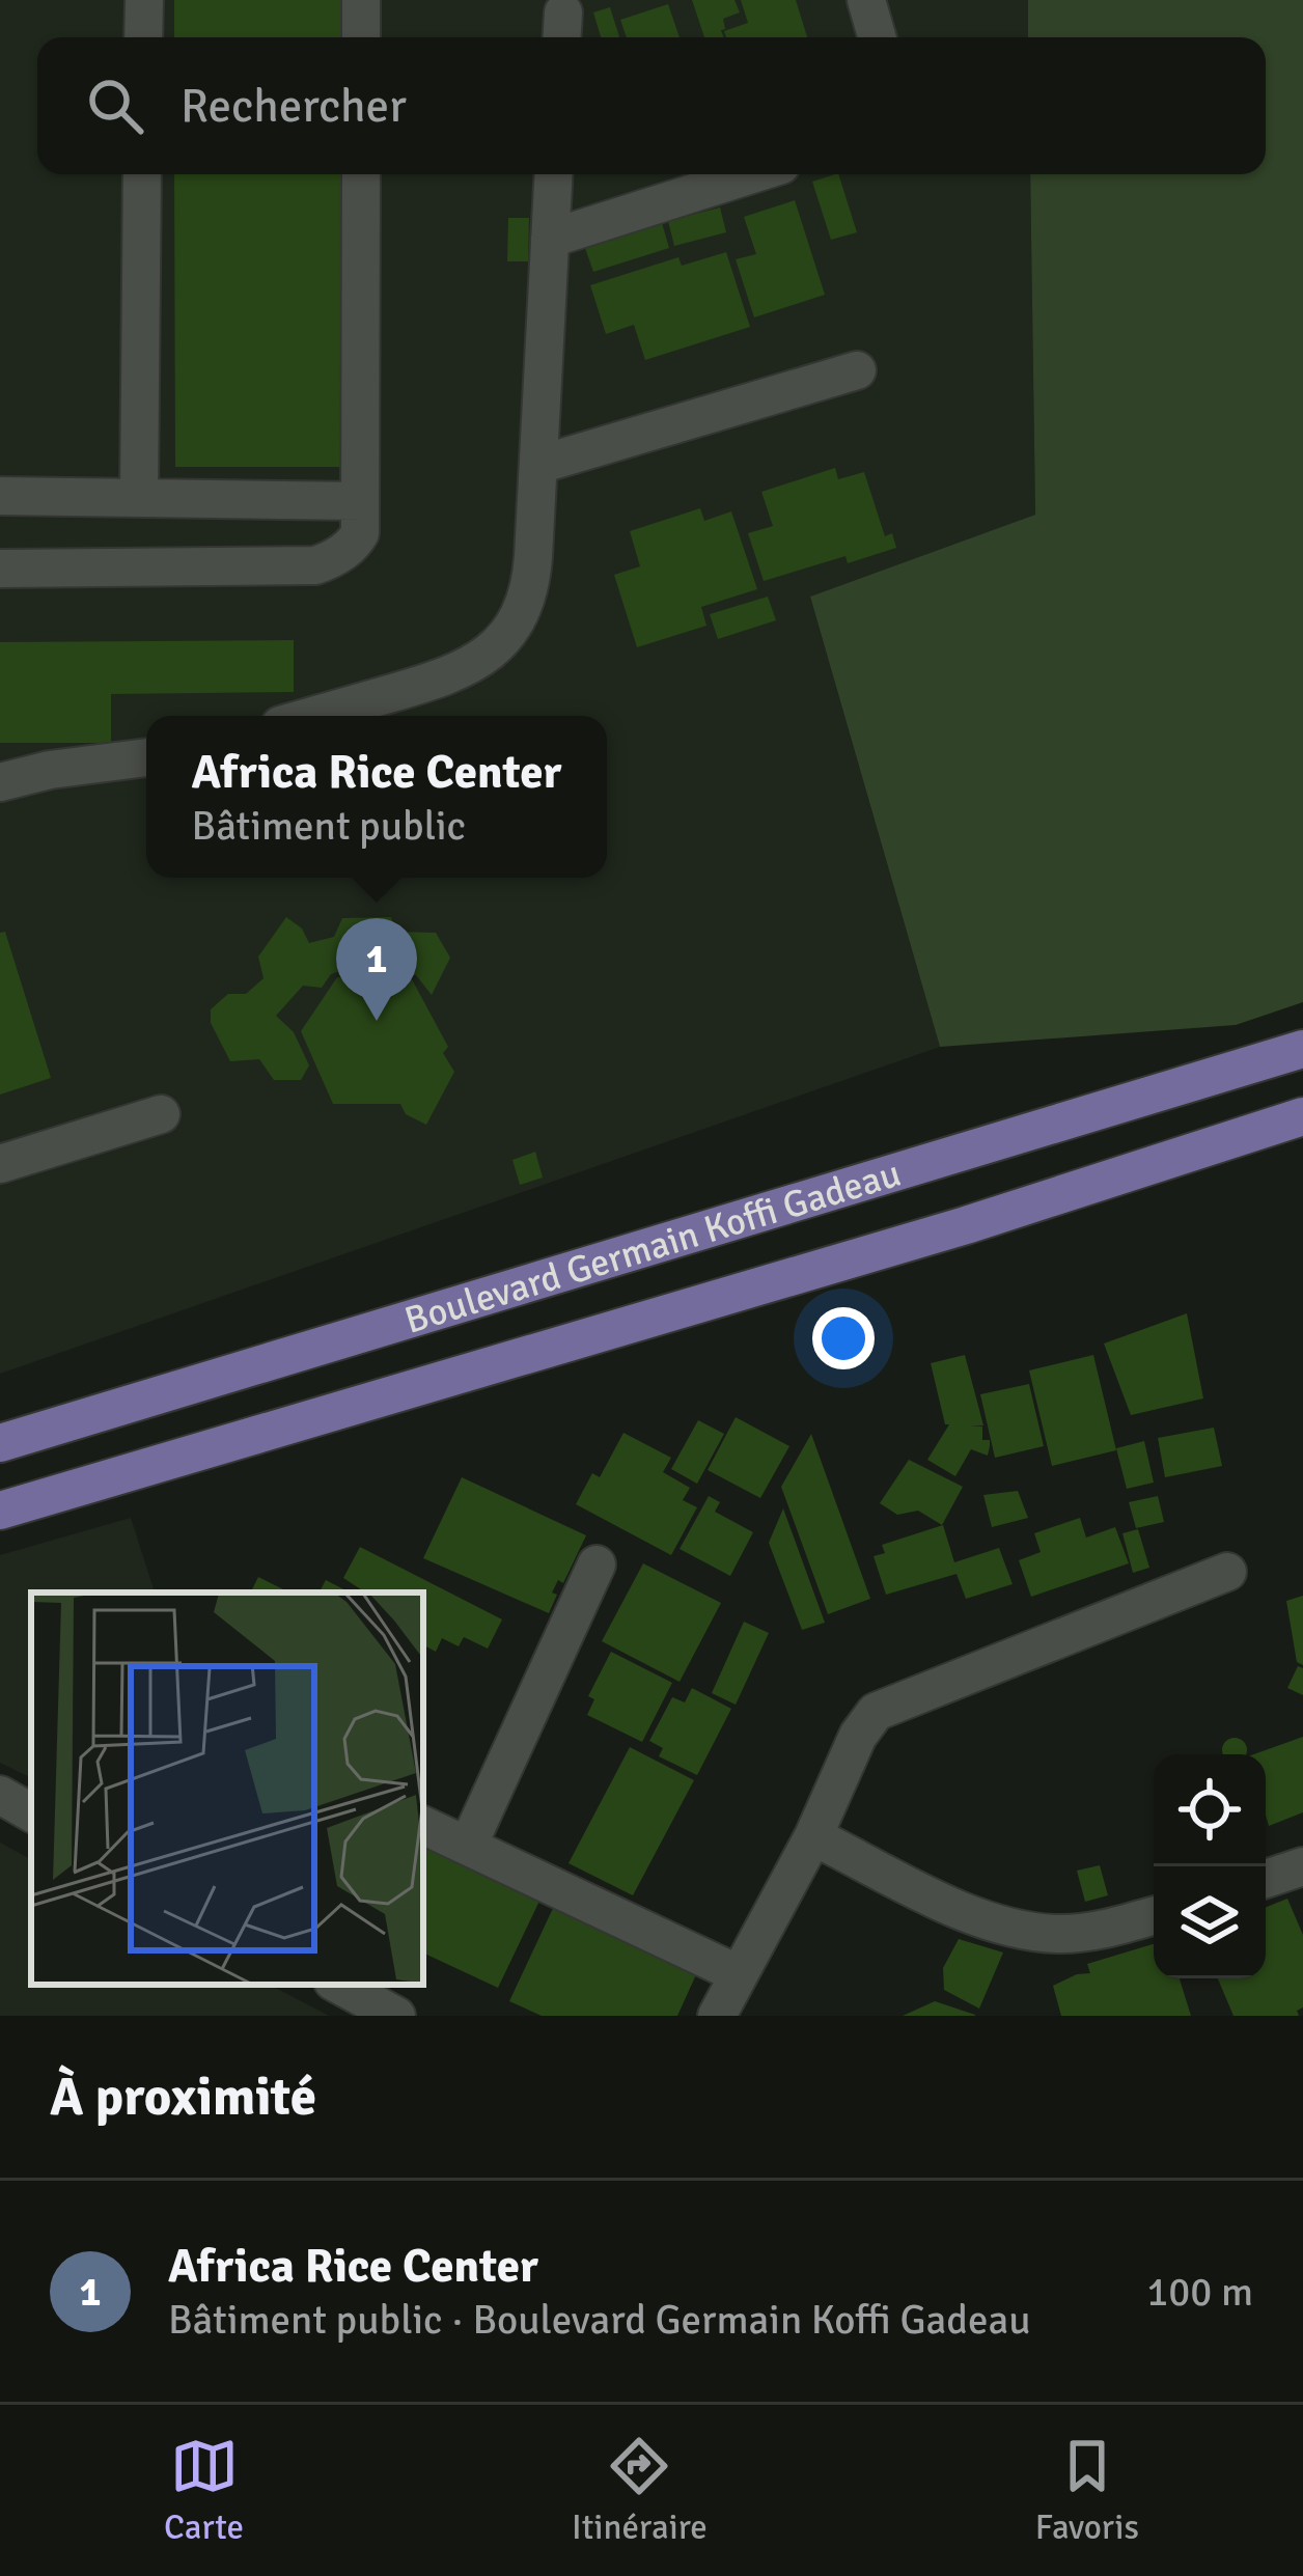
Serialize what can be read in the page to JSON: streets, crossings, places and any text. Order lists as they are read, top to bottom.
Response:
{
  "streets": {
    "main road": ["Boulevard Germain Koffi Gadeau"]
  },
  "page": {
    "search": "Rechercher",
    "popup": ["Africa Rice Center", "Bâtiment public"],
    "pins": "1",
    "heading": "À proximité",
    "list": [
      {
        "mark": "1",
        "name": "Africa Rice Center",
        "note": "Bâtiment public · Boulevard Germain Koffi Gadeau",
        "value": "100 m"
      }
    ],
    "nav": ["Carte", "Itinéraire", "Favoris"]
  }
}
